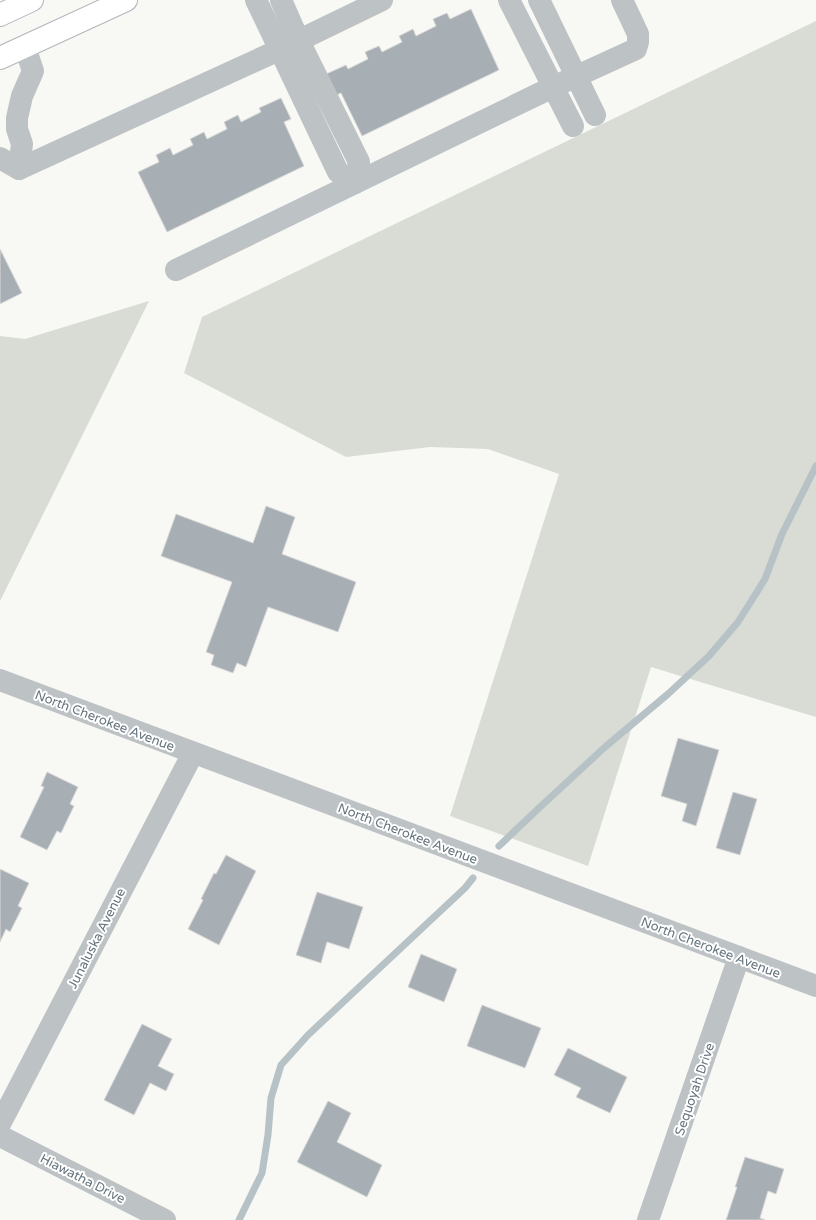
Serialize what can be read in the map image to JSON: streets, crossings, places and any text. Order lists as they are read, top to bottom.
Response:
{
  "streets": {
    "street": [
      "North Cherokee Avenue",
      "Junaluska Avenue",
      "Sequoyah Drive",
      "Hiawatha Drive"
    ]
  },
  "crossings": [
    ["North Cherokee Avenue", "Junaluska Avenue"],
    ["North Cherokee Avenue", "Sequoyah Drive"]
  ]
}
